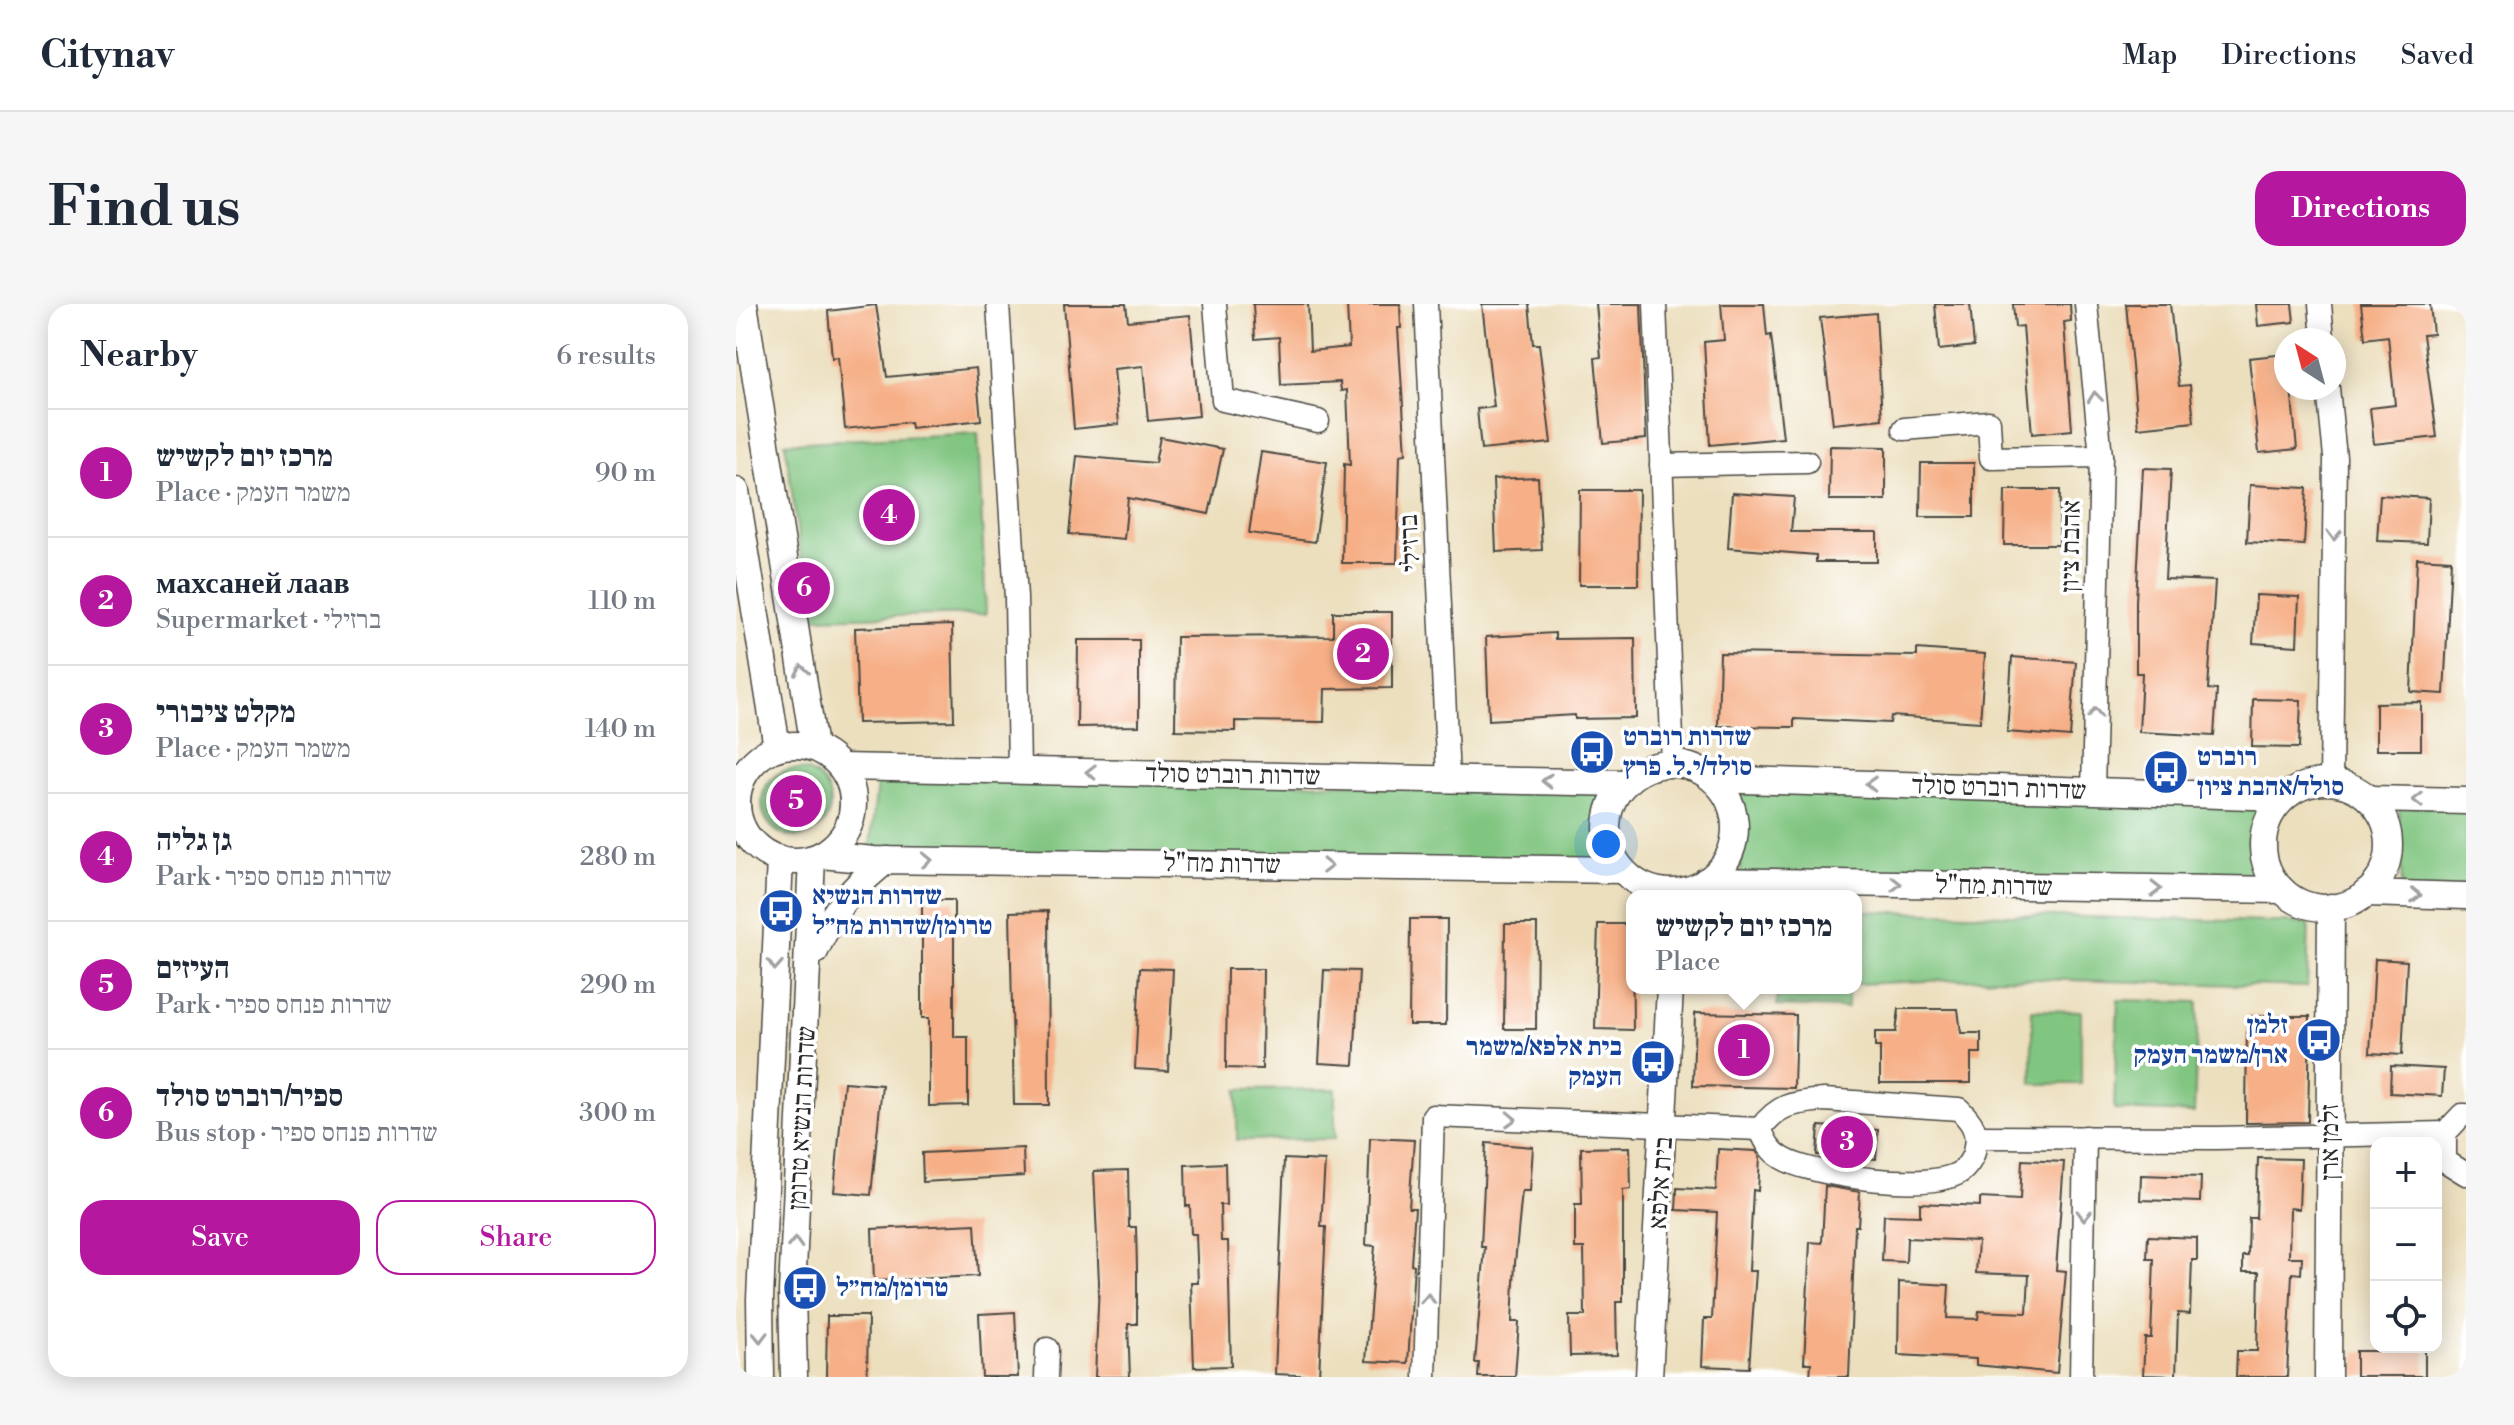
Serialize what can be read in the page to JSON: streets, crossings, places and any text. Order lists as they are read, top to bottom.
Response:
{
  "streets": {
    "street": [
      "ברזילי",
      "אהבת ציון",
      "שדרות רוברט סולד",
      "שדרות מח\"ל",
      "שדרות הנשיא טרומן",
      "זלמן ארן",
      "בית אלפא"
    ]
  },
  "crossings": [
    ["ברזילי", "שדרות רוברט סולד"],
    ["אהבת ציון", "שדרות רוברט סולד"],
    ["שדרות רוברט סולד", "שדרות מח\"ל"],
    ["שדרות רוברט סולד", "שדרות הנשיא טרומן"],
    ["שדרות רוברט סולד", "זלמן ארן"],
    ["שדרות מח\"ל", "שדרות הנשיא טרומן"],
    ["שדרות מח\"ל", "זלמן ארן"]
  ],
  "one_way": ["אהבת ציון", "שדרות רוברט סולד", "שדרות מח\"ל"],
  "places": {
    "bus stop": [
      "שדרות רוברט סולד/י.ל. פרץ",
      "רוברט סולד/אהבת ציון",
      "שדרות הנשיא טרומן/שדרות מח״ל",
      "זלמן ארן/משמר העמק",
      "בית אלפא/משמר העמק",
      "טרומן/מח״ל"
    ]
  },
  "north": "top left",
  "page": {
    "header": "Citynav",
    "nav": ["Map", "Directions", "Saved"],
    "buttons": [
      "Directions",
      ["Save", "Share"]
    ],
    "title": "Find us",
    "heading": ["Nearby", "6 results"],
    "list": [
      {
        "mark": "1",
        "name": "מרכז יום לקשיש",
        "note": "Place · משמר העמק",
        "value": "90 m"
      },
      {
        "mark": "2",
        "name": "махсаней лаав",
        "note": "Supermarket · ברזילי",
        "value": "110 m"
      },
      {
        "mark": "3",
        "name": "מקלט ציבורי",
        "note": "Place · משמר העמק",
        "value": "140 m"
      },
      {
        "mark": "4",
        "name": "גן גליה",
        "note": "Park · שדרות פנחס ספיר",
        "value": "280 m"
      },
      {
        "mark": "5",
        "name": "העיזים",
        "note": "Park · שדרות פנחס ספיר",
        "value": "290 m"
      },
      {
        "mark": "6",
        "name": "ספיר/רוברט סולד",
        "note": "Bus stop · שדרות פנחס ספיר",
        "value": "300 m"
      }
    ],
    "pins": [
      "4",
      "6",
      "2",
      "5",
      "1",
      "3"
    ],
    "popup": ["מרכז יום לקשיש", "Place"],
    "map_buttons": ["+", "−"]
  }
}
